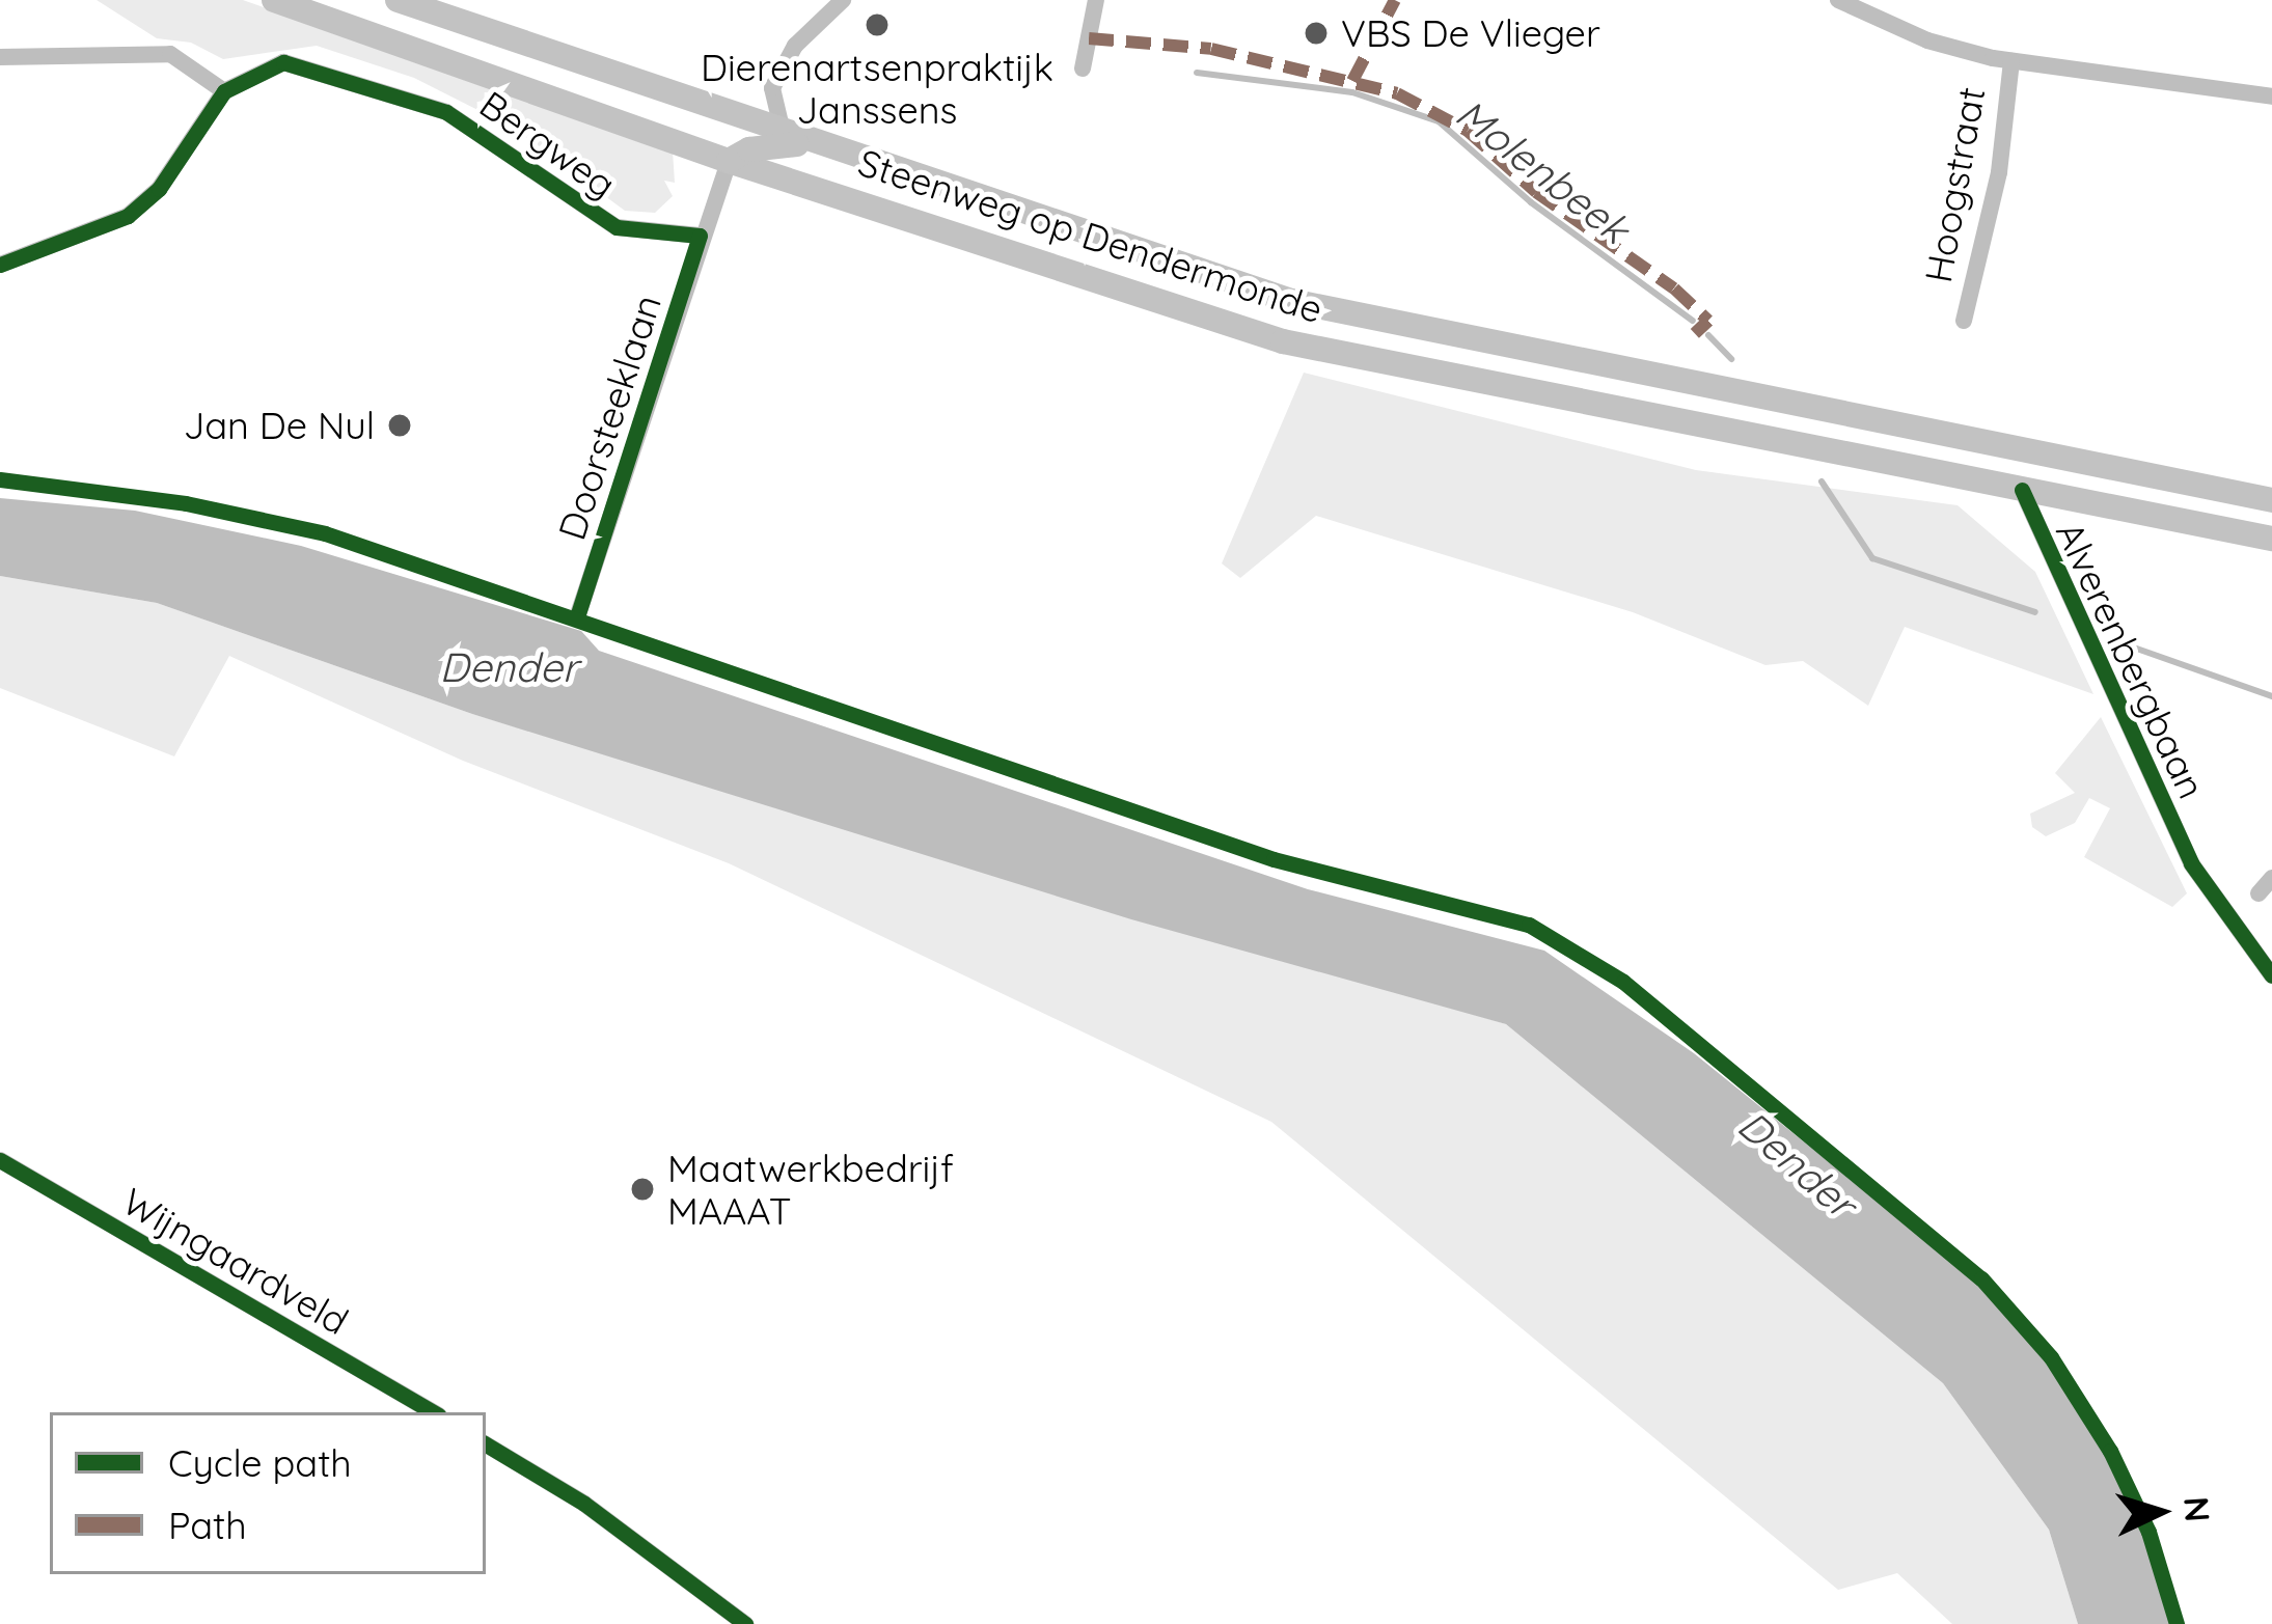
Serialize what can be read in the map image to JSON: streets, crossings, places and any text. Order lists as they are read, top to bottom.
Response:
{
  "streets": {
    "main road": ["Steenweg op Dendermonde"],
    "street": [
      "Bergweg",
      "Hoogstraat",
      "Doorsteeklaan",
      "Alverenbergbaan",
      "Wijngaardveld"
    ]
  },
  "crossings": [
    ["Bergweg", "Doorsteeklaan"],
    ["Steenweg op Dendermonde", "Doorsteeklaan"],
    ["Steenweg op Dendermonde", "Alverenbergbaan"]
  ],
  "water": ["Molenbeek", "Dender"],
  "places": [
    "Dierenartsenpraktijk Janssens",
    "VBS De Vlieger",
    "Jan De Nul",
    "Maatwerkbedrijf MAAAT"
  ],
  "legend": ["Cycle path", "Path"],
  "north": "right"
}
